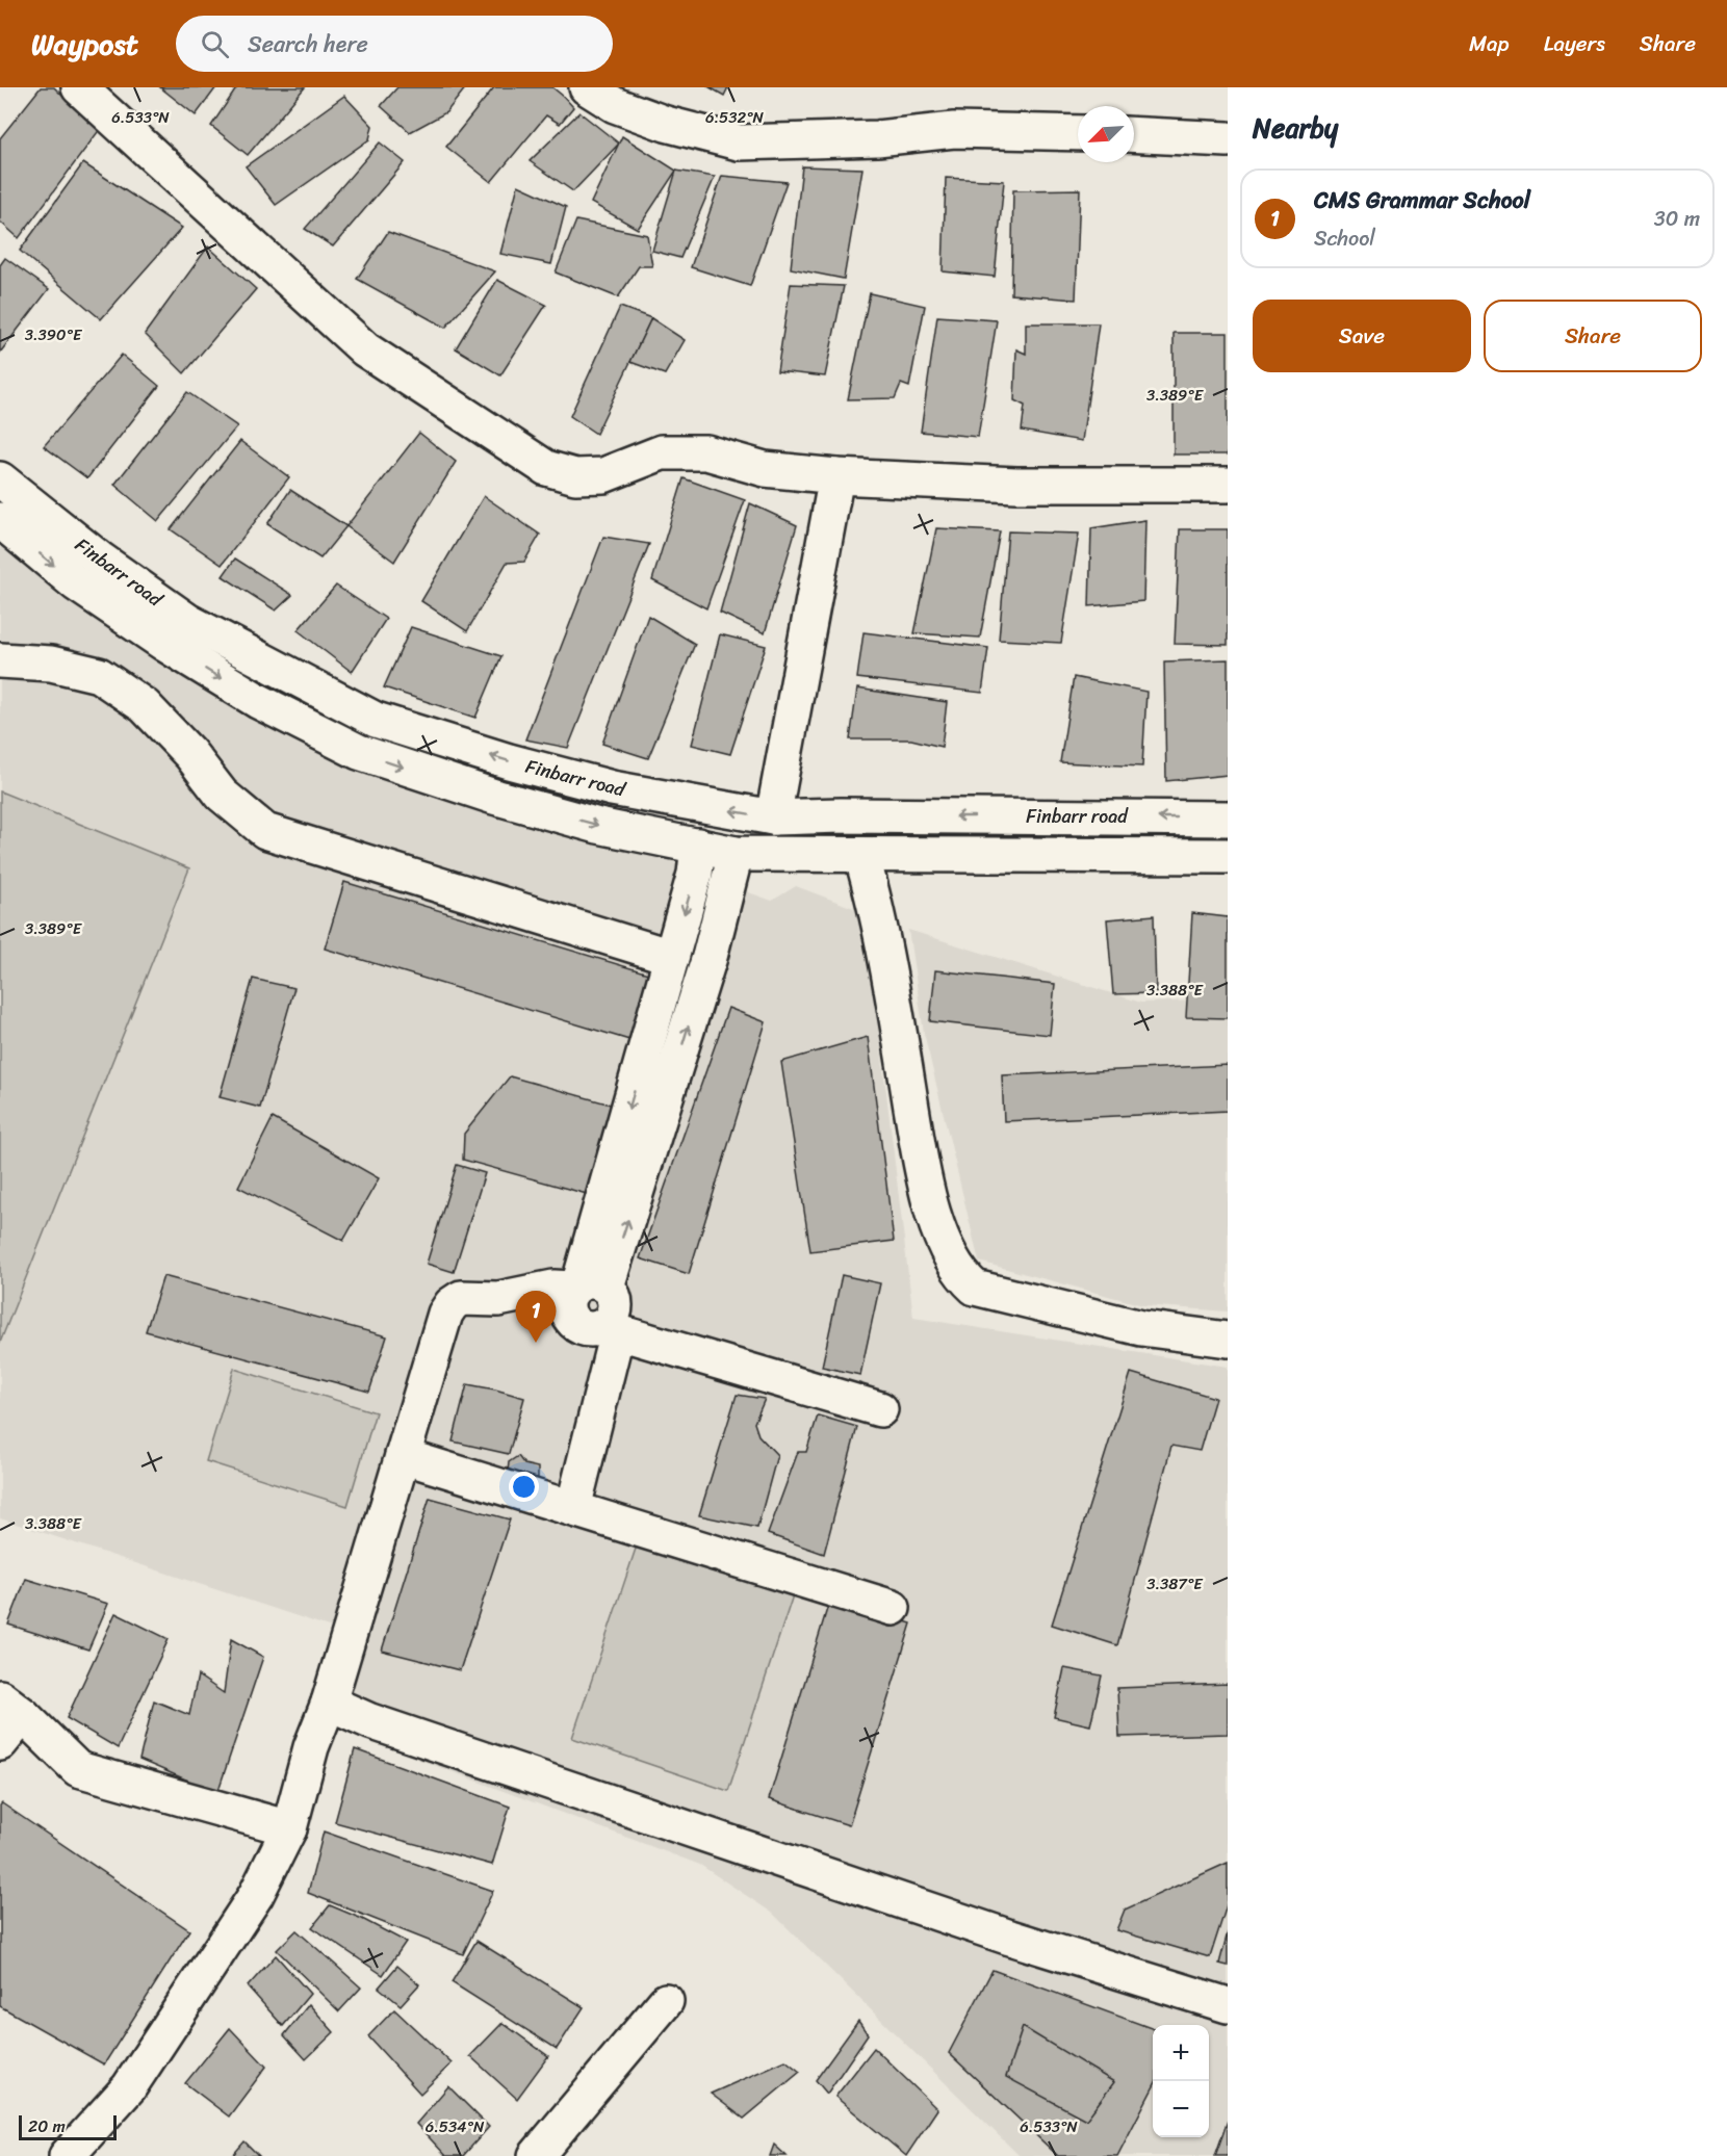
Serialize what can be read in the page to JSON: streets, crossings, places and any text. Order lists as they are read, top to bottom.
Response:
{
  "streets": {
    "street": ["Finbarr road"]
  },
  "scale_bar": "20 m",
  "north": "bottom left",
  "page": {
    "header": "Waypost",
    "search": "Search here",
    "nav": ["Map", "Layers", "Share"],
    "heading": "Nearby",
    "list": [
      {
        "mark": "1",
        "name": "CMS Grammar School",
        "note": "School",
        "value": "30 m"
      }
    ],
    "buttons": ["Save", "Share"],
    "pins": "1",
    "map_buttons": ["+", "−"],
    "scale": "20 m"
  },
  "coordinates": [
    "6.533°N",
    "6.532°N",
    "3.390°E",
    "3.389°E",
    "3.388°E",
    "3.387°E",
    "6.534°N"
  ]
}
